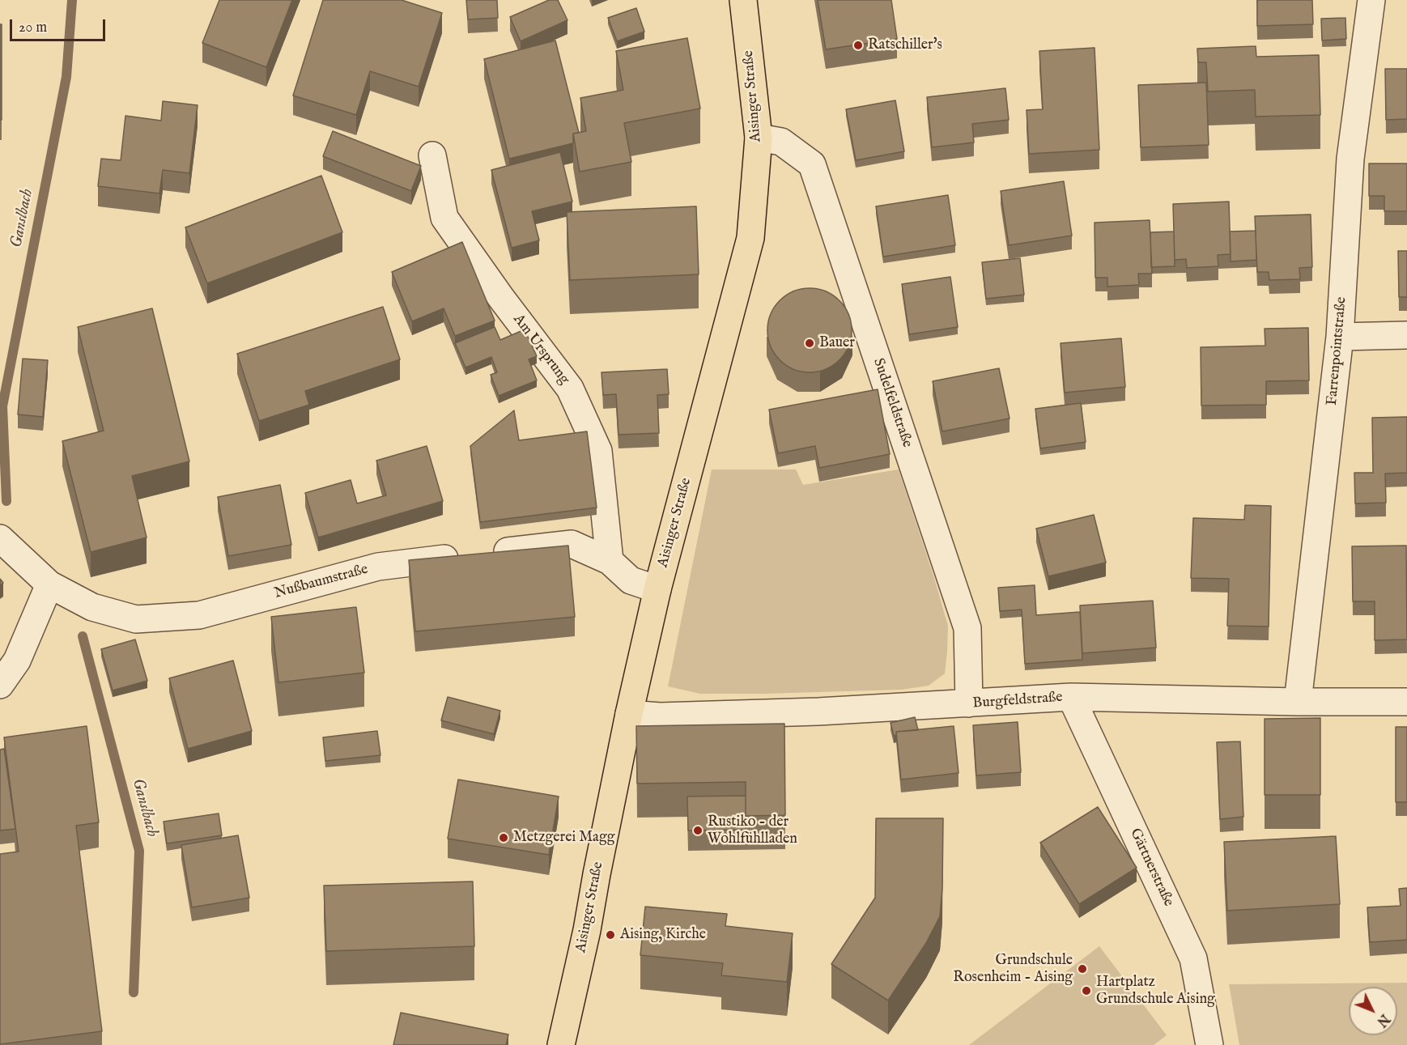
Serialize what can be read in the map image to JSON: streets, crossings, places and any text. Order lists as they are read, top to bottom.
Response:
{
  "streets": {
    "main road": ["Aisinger Straße"],
    "street": [
      "Am Ursprung",
      "Farrenpointstraße",
      "Sudelfeldstraße",
      "Nußbaumstraße",
      "Burgfeldstraße",
      "Gärtnerstraße"
    ]
  },
  "crossings": [
    ["Aisinger Straße", "Sudelfeldstraße"],
    ["Aisinger Straße", "Nußbaumstraße"],
    ["Aisinger Straße", "Burgfeldstraße"],
    ["Am Ursprung", "Nußbaumstraße"],
    ["Farrenpointstraße", "Burgfeldstraße"],
    ["Sudelfeldstraße", "Burgfeldstraße"],
    ["Burgfeldstraße", "Gärtnerstraße"]
  ],
  "water": ["Ganslbach"],
  "places": [
    "Ratschiller's",
    "Bauer",
    "Rustiko - der Wohlfühlladen",
    "Metzgerei Magg",
    "Aising, Kirche",
    "Grundschule Rosenheim - Aising",
    "Hartplatz Grundschule Aising"
  ],
  "scale_bar": "20 m",
  "north": "bottom right"
}
